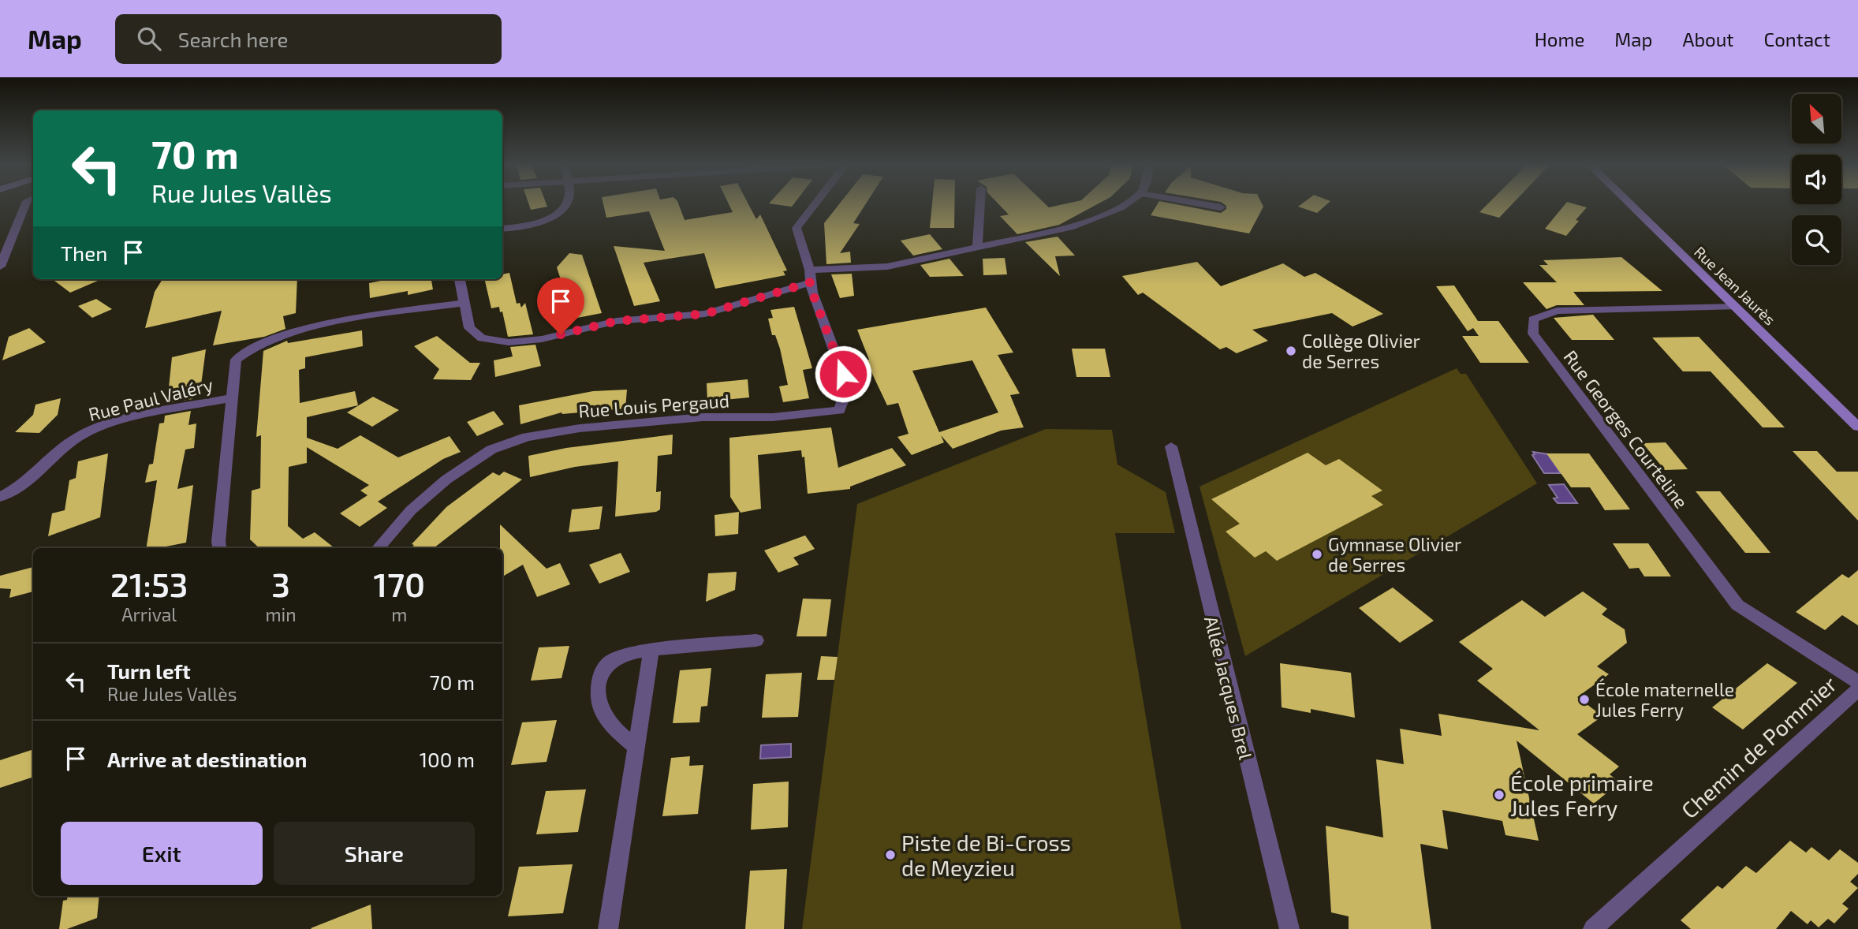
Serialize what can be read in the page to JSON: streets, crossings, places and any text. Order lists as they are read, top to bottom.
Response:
{
  "streets": {
    "main road": ["Rue Jean Jaurès"],
    "street": [
      "Rue Paul Valéry",
      "Rue Louis Pergaud",
      "Rue Georges Courteline",
      "Allée Jacques Brel",
      "Chemin de Pommier"
    ]
  },
  "crossings": [
    ["Rue Jean Jaurès", "Rue Georges Courteline"]
  ],
  "places": [
    "Collège Olivier de Serres",
    "Gymnase Olivier de Serres",
    "École maternelle Jules Ferry",
    "École primaire Jules Ferry",
    "Piste de Bi-Cross de Meyzieu"
  ],
  "north": "top left",
  "page": {
    "header": "Map",
    "search": "Search here",
    "nav": [
      "Home",
      "Map",
      "About",
      "Contact"
    ],
    "turn": ["70 m", "Rue Jules Vallès"],
    "then": "Then",
    "eta": [
      "21:53",
      "Arrival",
      "3",
      "min",
      "170",
      "m"
    ],
    "list": [
      {
        "name": "Turn left",
        "note": "Rue Jules Vallès",
        "value": "70 m"
      },
      {
        "name": "Arrive at destination",
        "value": "100 m"
      }
    ],
    "buttons": ["Exit", "Share"]
  }
}
